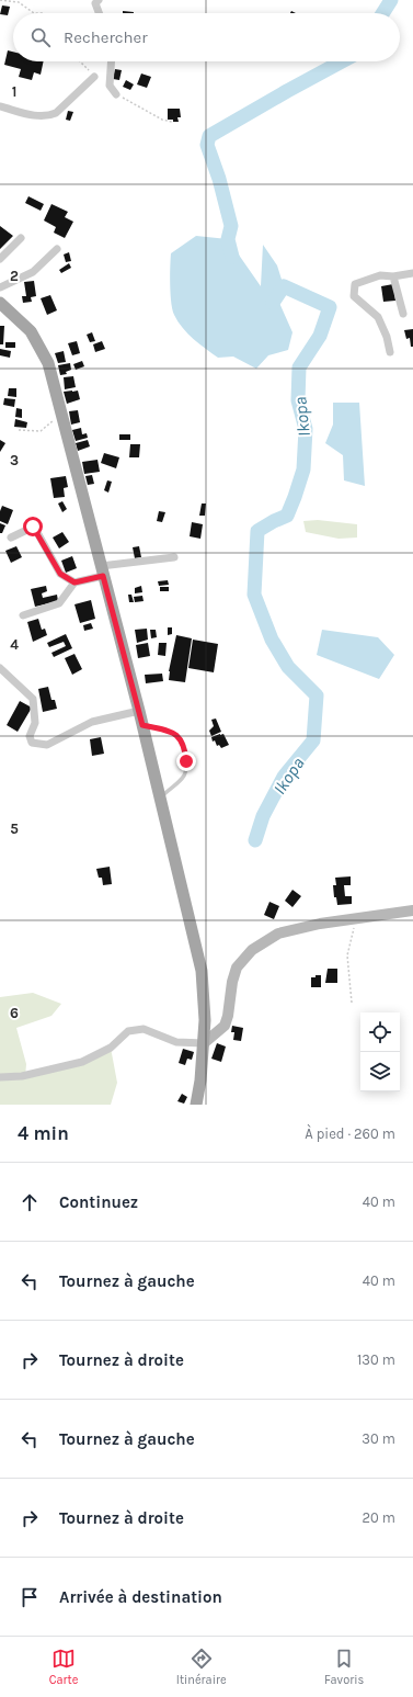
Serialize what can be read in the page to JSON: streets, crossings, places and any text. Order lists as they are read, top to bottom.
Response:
{
  "water": ["Ikopa"],
  "page": {
    "search": "Rechercher",
    "heading": ["4 min", "À pied · 260 m"],
    "list": [
      ["Continuez", "40 m"],
      ["Tournez à gauche", "40 m"],
      ["Tournez à droite", "130 m"],
      ["Tournez à gauche", "30 m"],
      ["Tournez à droite", "20 m"],
      "Arrivée à destination"
    ],
    "nav": ["Carte", "Itinéraire", "Favoris"]
  },
  "grid": {
    "rows": [
      "1",
      "2",
      "3",
      "4",
      "5",
      "6"
    ]
  }
}
